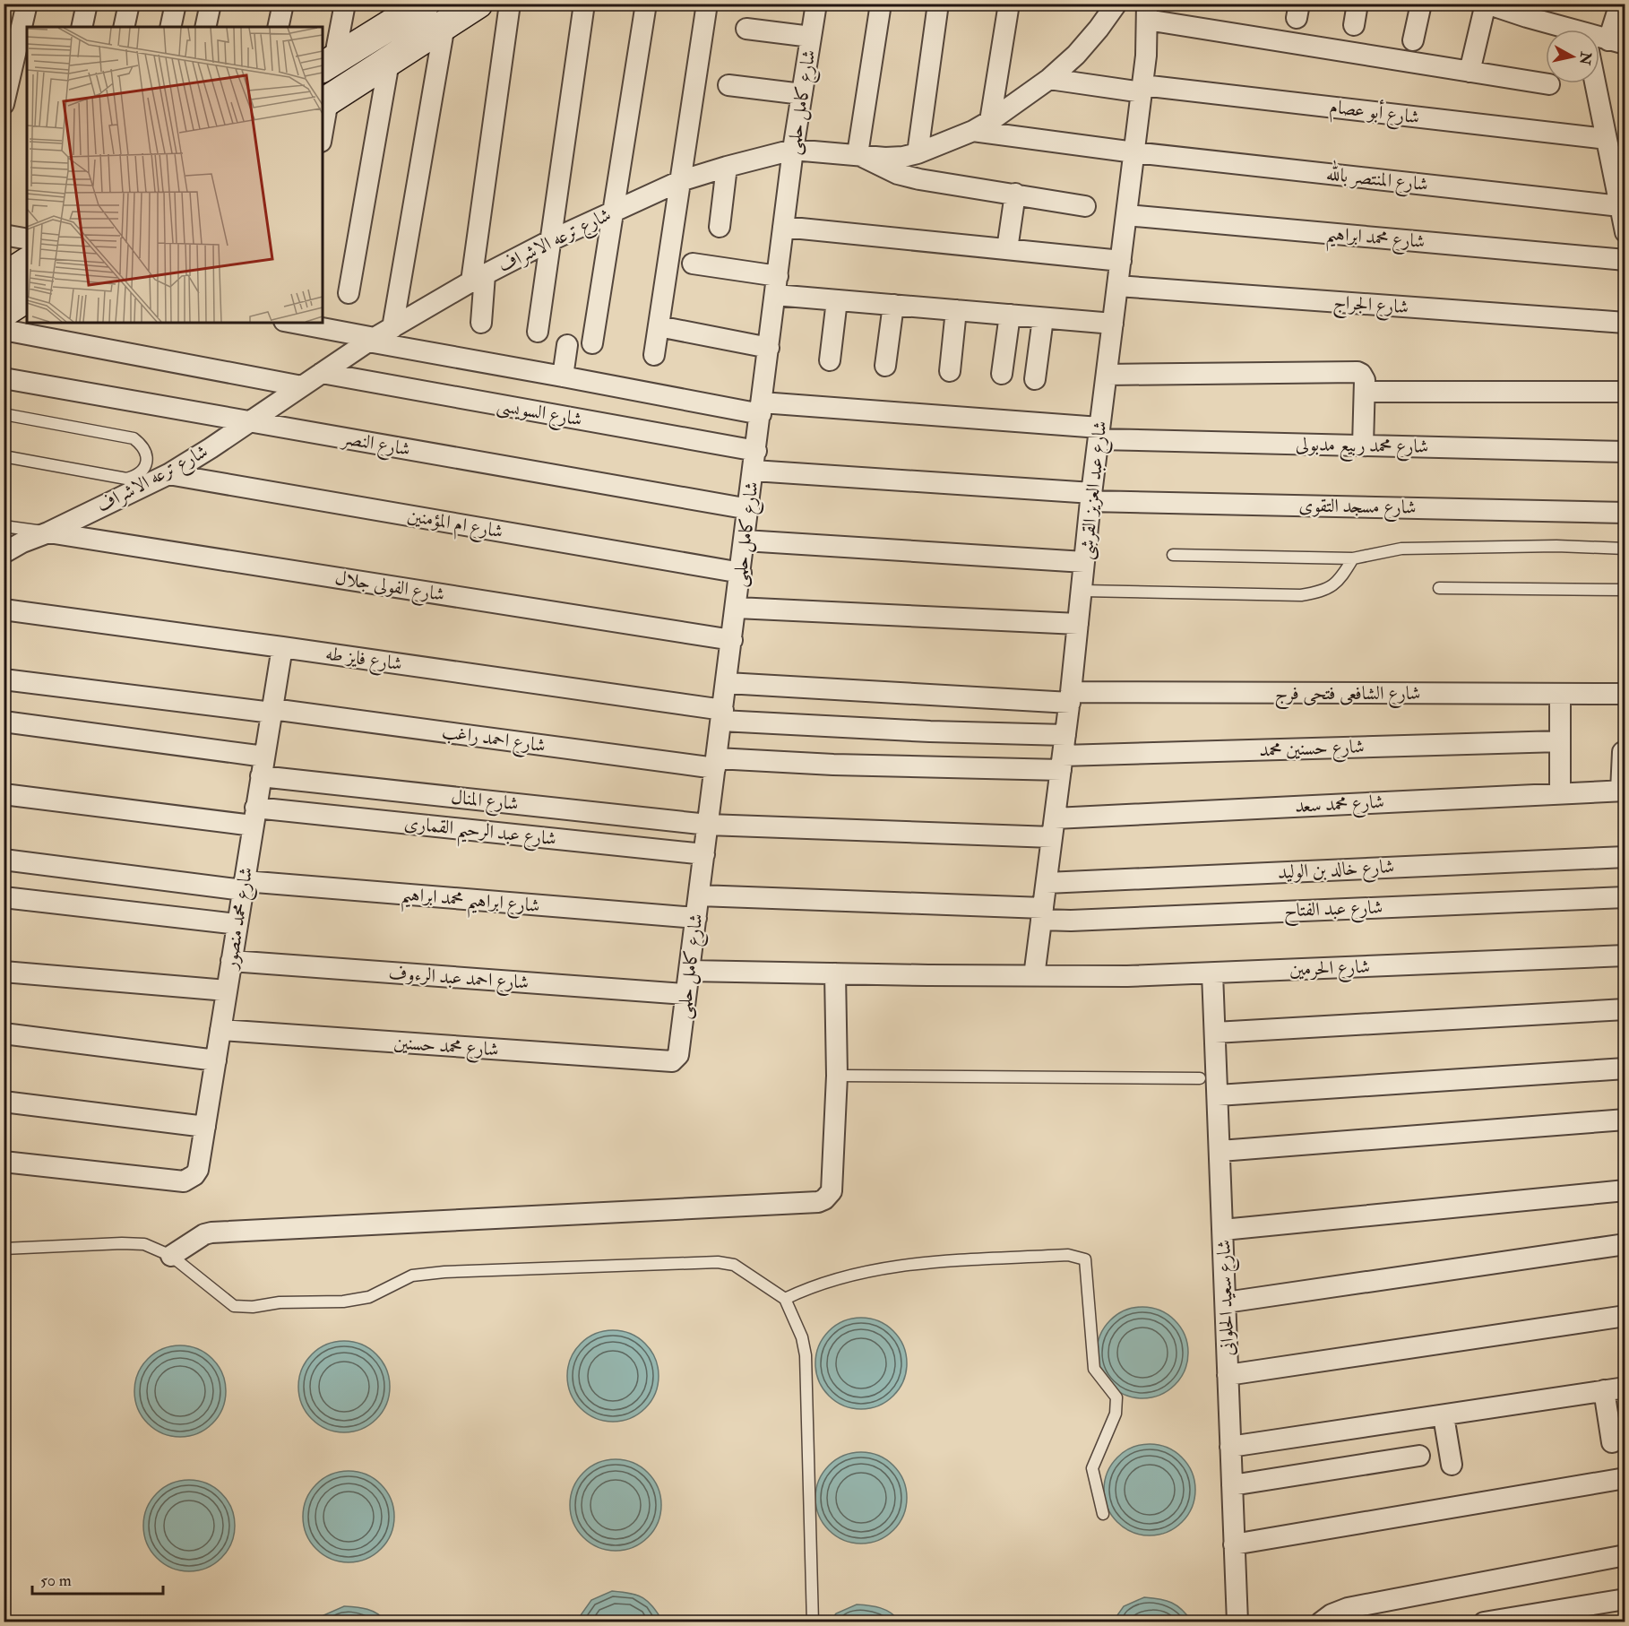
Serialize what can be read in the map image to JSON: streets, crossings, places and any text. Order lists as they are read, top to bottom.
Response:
{
  "streets": {
    "street": [
      "شارع كامل حلمى",
      "شارع أبو عصام",
      "شارع المنتصر بالله",
      "شارع محمد ابراهيم",
      "شارع ترعه الاشراف",
      "شارع الجراج",
      "شارع السويسى",
      "شارع النصر",
      "شارع محمد ربيع مدبولى",
      "شارع عبد العزيز القرشى",
      "شارع مسجد التقوى",
      "شارع ام المؤمنين",
      "شارع الفولى جلال",
      "شارع فايز طه",
      "شارع الشافعى فتحى فرج",
      "شارع احمد راغب",
      "شارع حسنين محمد",
      "شارع المنال",
      "شارع محمد سعد",
      "شارع عبد الرحيم القمارى",
      "شارع خالد بن الوليد",
      "شارع ابراهيم محمد ابراهيم",
      "شارع عبد الفتاح",
      "شارع محمد منصور",
      "شارع الحرمين",
      "شارع احمد عبد الرءوف",
      "شارع محمد حسنين",
      "شارع سعيد الحلوانى"
    ]
  },
  "crossings": [
    ["شارع كامل حلمى", "شارع ترعه الاشراف"],
    ["شارع كامل حلمى", "شارع السويسى"],
    ["شارع كامل حلمى", "شارع النصر"],
    ["شارع كامل حلمى", "شارع محمد ربيع مدبولى"],
    ["شارع كامل حلمى", "شارع ام المؤمنين"],
    ["شارع كامل حلمى", "شارع الفولى جلال"],
    ["شارع كامل حلمى", "شارع فايز طه"],
    ["شارع كامل حلمى", "شارع الشافعى فتحى فرج"],
    ["شارع كامل حلمى", "شارع احمد راغب"],
    ["شارع كامل حلمى", "شارع المنال"],
    ["شارع كامل حلمى", "شارع عبد الرحيم القمارى"],
    ["شارع كامل حلمى", "شارع ابراهيم محمد ابراهيم"],
    ["شارع كامل حلمى", "شارع عبد الفتاح"],
    ["شارع كامل حلمى", "شارع الحرمين"],
    ["شارع كامل حلمى", "شارع احمد عبد الرءوف"],
    ["شارع كامل حلمى", "شارع محمد حسنين"],
    ["شارع أبو عصام", "شارع ترعه الاشراف"],
    ["شارع أبو عصام", "شارع عبد العزيز القرشى"],
    ["شارع المنتصر بالله", "شارع ترعه الاشراف"],
    ["شارع المنتصر بالله", "شارع عبد العزيز القرشى"],
    ["شارع محمد ابراهيم", "شارع عبد العزيز القرشى"],
    ["شارع ترعه الاشراف", "شارع السويسى"],
    ["شارع ترعه الاشراف", "شارع النصر"],
    ["شارع ترعه الاشراف", "شارع محمد ربيع مدبولى"],
    ["شارع ترعه الاشراف", "شارع ام المؤمنين"],
    ["شارع ترعه الاشراف", "شارع الفولى جلال"],
    ["شارع الجراج", "شارع عبد العزيز القرشى"],
    ["شارع السويسى", "شارع عبد العزيز القرشى"],
    ["شارع السويسى", "شارع مسجد التقوى"],
    ["شارع محمد ربيع مدبولى", "شارع عبد العزيز القرشى"],
    ["شارع عبد العزيز القرشى", "شارع مسجد التقوى"],
    ["شارع عبد العزيز القرشى", "شارع فايز طه"],
    ["شارع عبد العزيز القرشى", "شارع الشافعى فتحى فرج"],
    ["شارع عبد العزيز القرشى", "شارع احمد راغب"],
    ["شارع عبد العزيز القرشى", "شارع حسنين محمد"],
    ["شارع عبد العزيز القرشى", "شارع المنال"],
    ["شارع عبد العزيز القرشى", "شارع محمد سعد"],
    ["شارع عبد العزيز القرشى", "شارع خالد بن الوليد"],
    ["شارع عبد العزيز القرشى", "شارع عبد الفتاح"],
    ["شارع عبد العزيز القرشى", "شارع الحرمين"],
    ["شارع فايز طه", "شارع محمد منصور"],
    ["شارع احمد راغب", "شارع حسنين محمد"],
    ["شارع احمد راغب", "شارع محمد منصور"],
    ["شارع المنال", "شارع محمد سعد"],
    ["شارع المنال", "شارع محمد منصور"],
    ["شارع عبد الرحيم القمارى", "شارع محمد منصور"],
    ["شارع ابراهيم محمد ابراهيم", "شارع محمد منصور"],
    ["شارع محمد منصور", "شارع احمد عبد الرءوف"],
    ["شارع محمد منصور", "شارع محمد حسنين"],
    ["شارع الحرمين", "شارع سعيد الحلوانى"]
  ],
  "scale_bar": "50 m",
  "north": "right"
}
